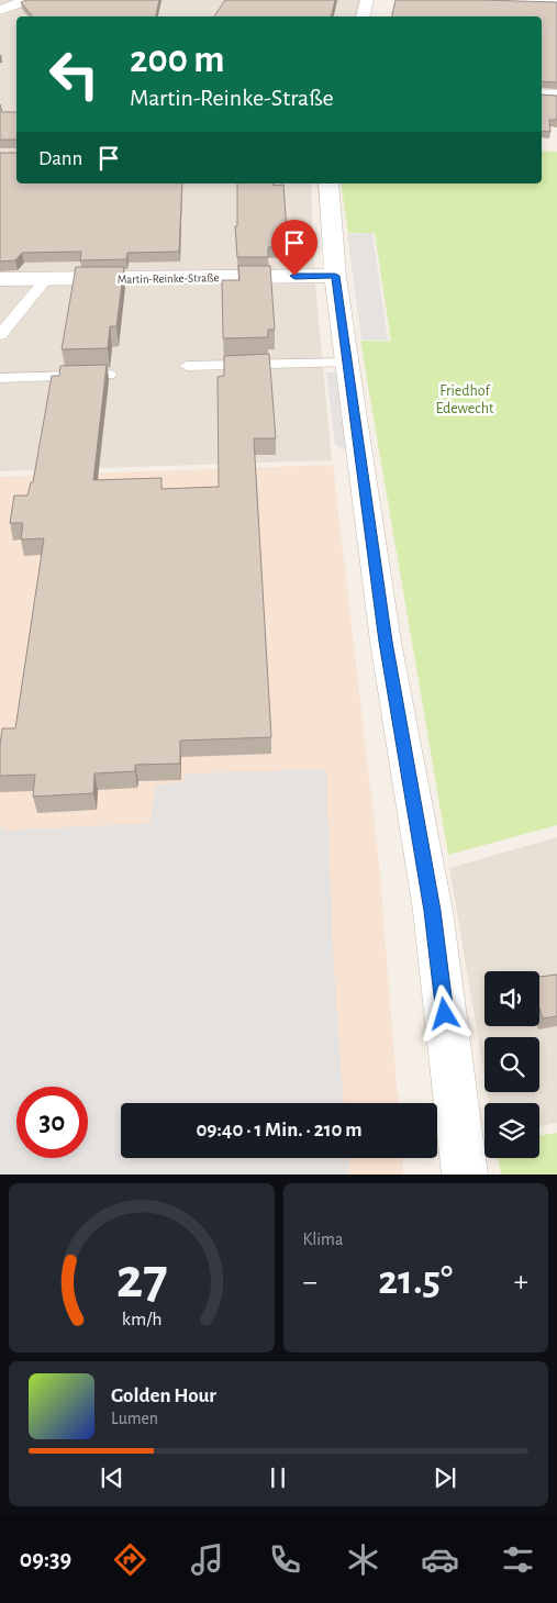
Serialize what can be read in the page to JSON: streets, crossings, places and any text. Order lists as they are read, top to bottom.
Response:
{
  "streets": {
    "street": ["Martin-Reinke-Straße"]
  },
  "parks": ["Friedhof Edewecht"],
  "page": {
    "turn": ["200 m", "Martin-Reinke-Straße"],
    "then": "Dann",
    "limit": "30",
    "trip": "09:40 · 1 Min. · 210 m",
    "tile": "Klima",
    "heat": ["−", "21.5°", "+"],
    "song": ["Golden Hour", "Lumen"],
    "tabs": "09:39",
    "gauge": ["27", "km/h"]
  }
}
